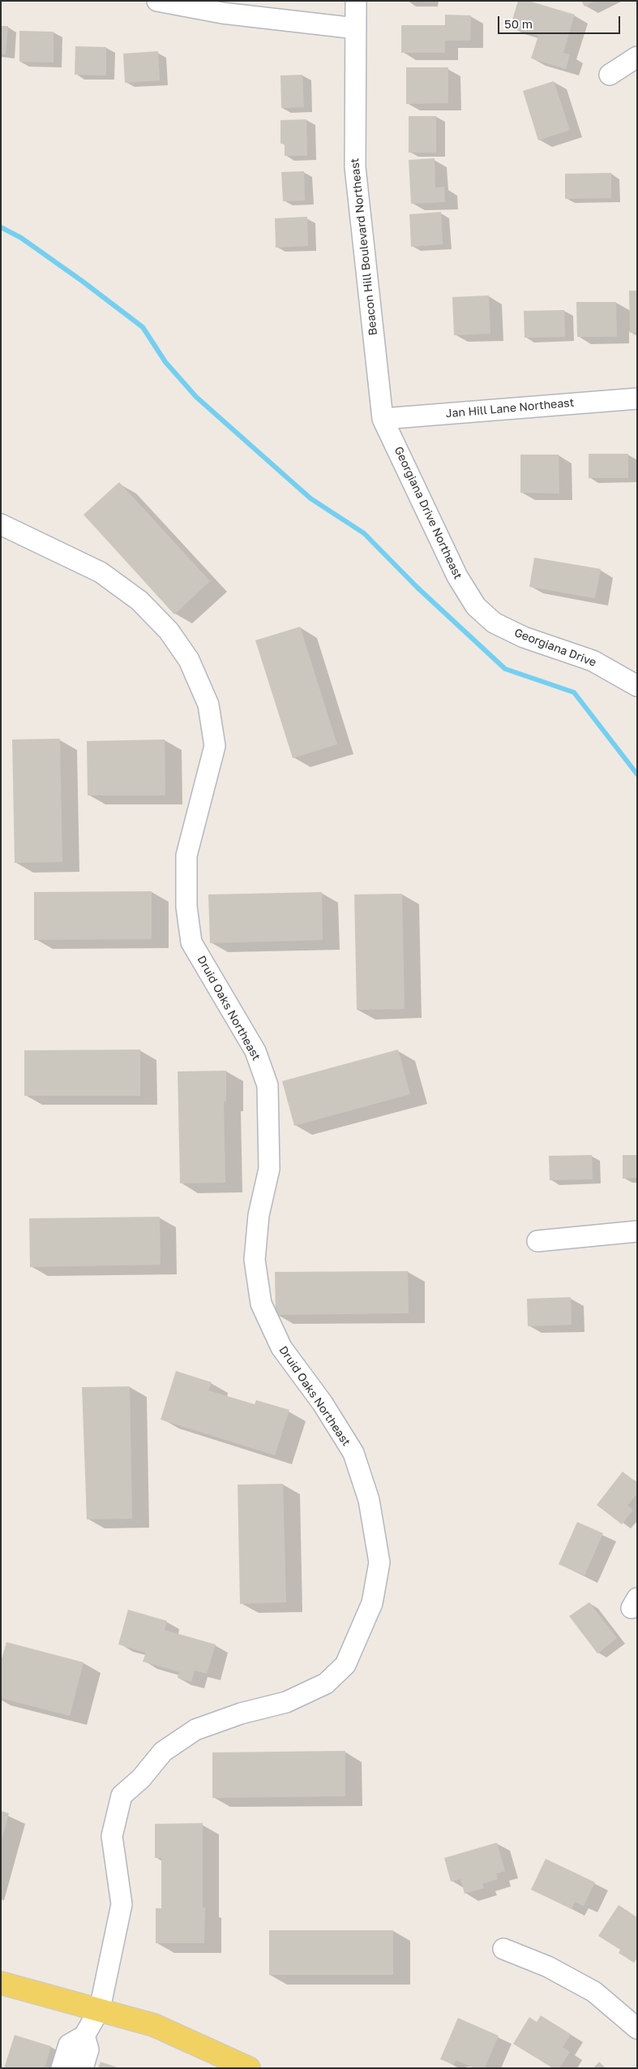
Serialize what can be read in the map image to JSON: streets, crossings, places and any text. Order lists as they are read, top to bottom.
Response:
{
  "streets": {
    "street": [
      "Beacon Hill Boulevard Northeast",
      "Jan Hill Lane Northeast",
      "Georgiana Drive Northeast",
      "Georgiana Drive",
      "Druid Oaks Northeast"
    ]
  },
  "crossings": [
    ["Beacon Hill Boulevard Northeast", "Jan Hill Lane Northeast"],
    ["Beacon Hill Boulevard Northeast", "Georgiana Drive Northeast"],
    ["Jan Hill Lane Northeast", "Georgiana Drive Northeast"],
    ["Georgiana Drive Northeast", "Georgiana Drive"]
  ],
  "scale_bar": "50 m"
}
